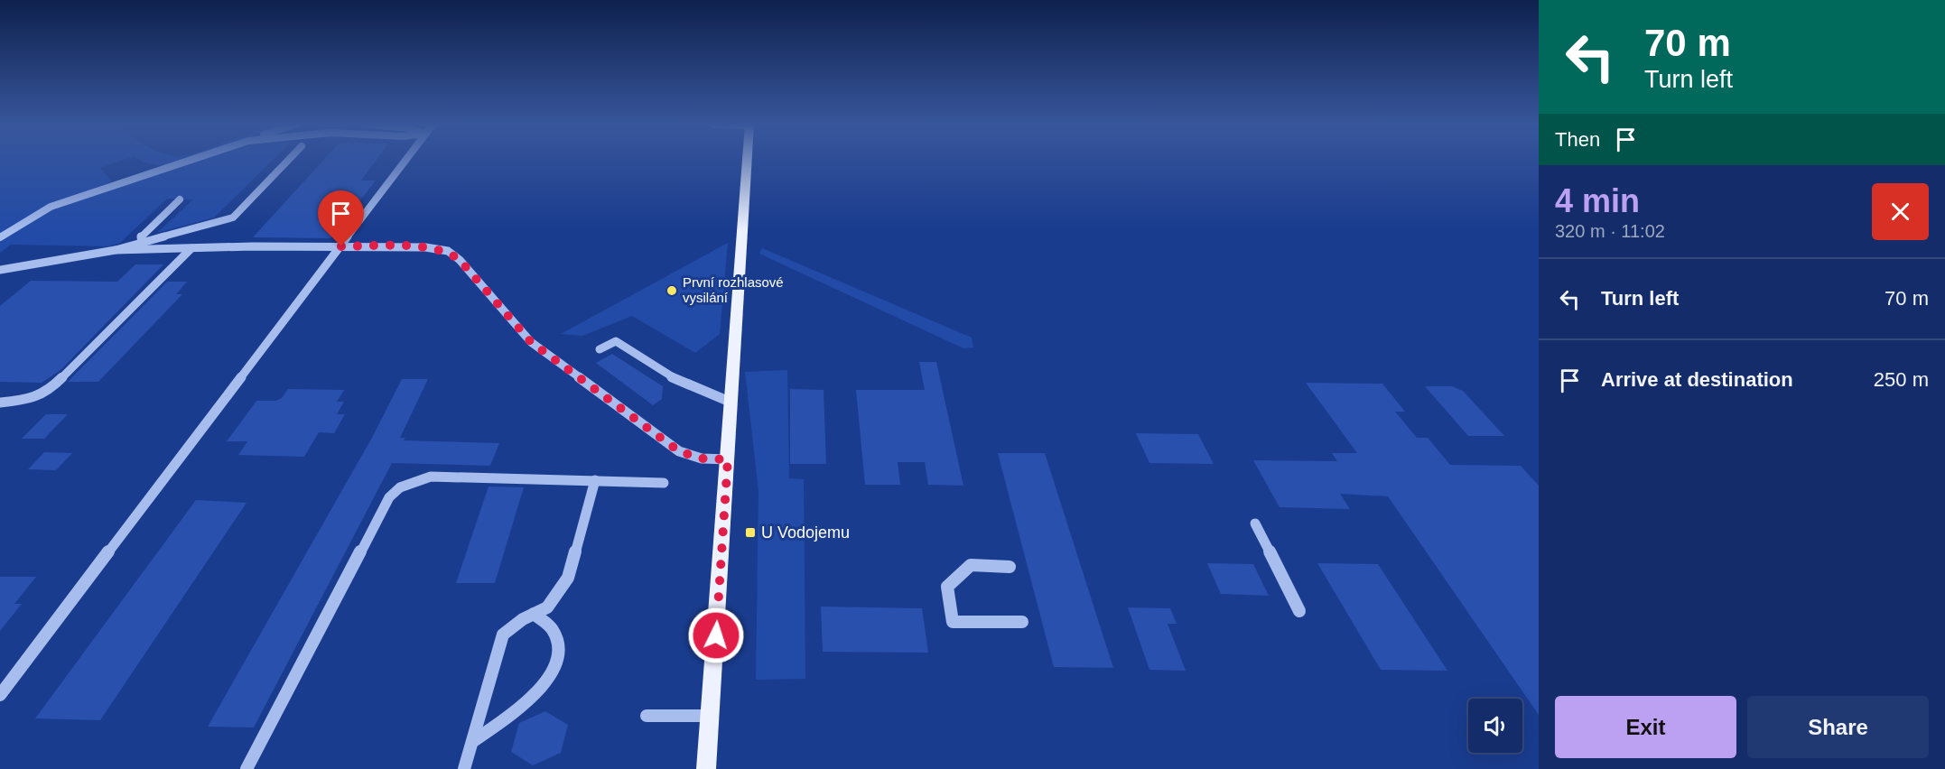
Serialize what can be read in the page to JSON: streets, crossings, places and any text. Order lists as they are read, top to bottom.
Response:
{
  "places": {
    "other": ["První rozhlasové vysilání"],
    "transit": ["U Vodojemu"]
  },
  "page": {
    "turn": ["70 m", "Turn left"],
    "then": "Then",
    "heading": ["4 min", "320 m · 11:02"],
    "list": [
      {
        "name": "Turn left",
        "value": "70 m"
      },
      {
        "name": "Arrive at destination",
        "value": "250 m"
      }
    ],
    "buttons": ["Exit", "Share"]
  }
}
